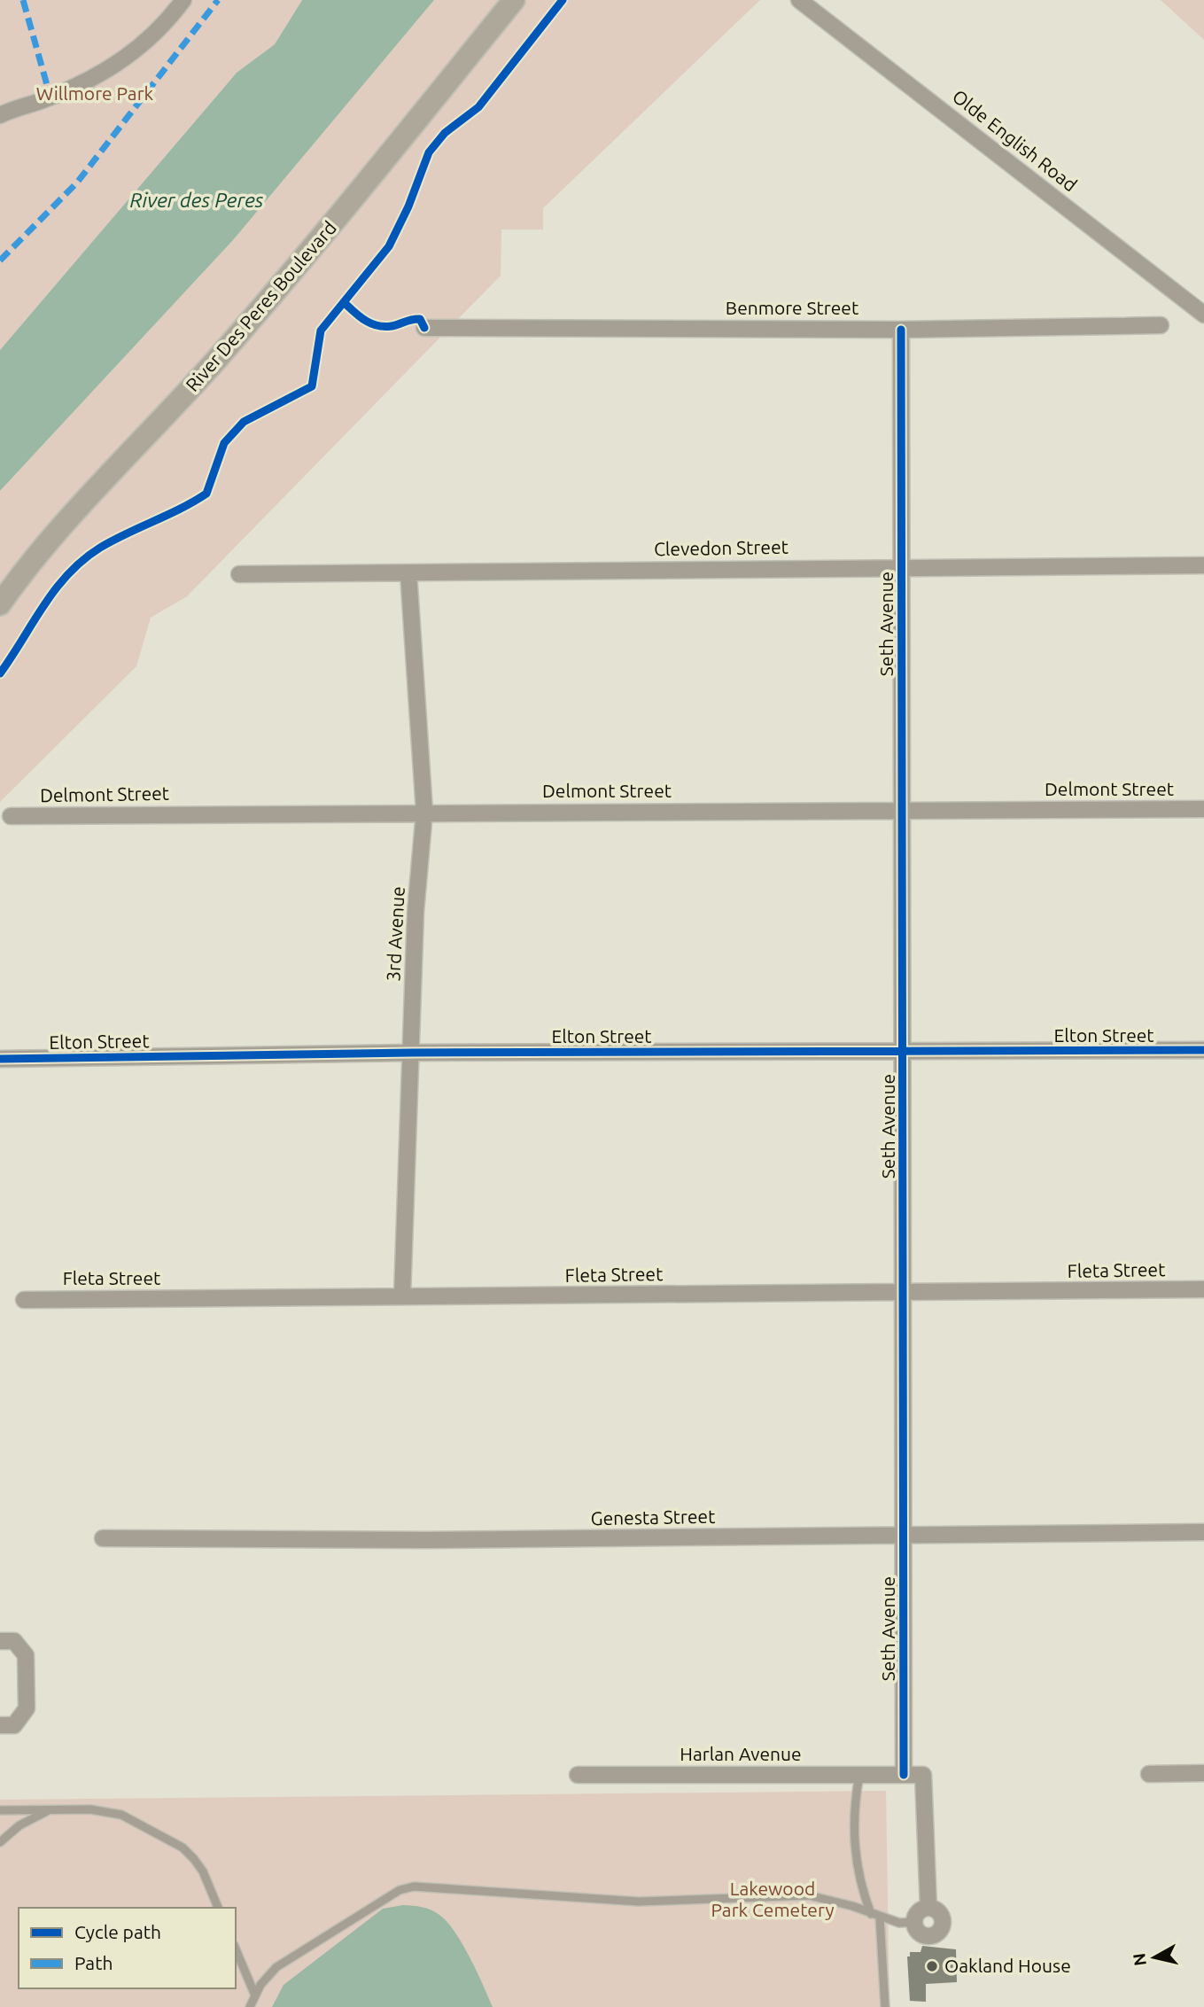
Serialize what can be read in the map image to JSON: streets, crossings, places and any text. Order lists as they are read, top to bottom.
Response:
{
  "streets": {
    "main road": ["River Des Peres Boulevard"],
    "street": [
      "Olde English Road",
      "Benmore Street",
      "Clevedon Street",
      "Seth Avenue",
      "Delmont Street",
      "3rd Avenue",
      "Elton Street",
      "Fleta Street",
      "Genesta Street",
      "Harlan Avenue"
    ]
  },
  "crossings": [
    ["Benmore Street", "Seth Avenue"],
    ["Clevedon Street", "Seth Avenue"],
    ["Clevedon Street", "3rd Avenue"],
    ["Seth Avenue", "Delmont Street"],
    ["Seth Avenue", "Elton Street"],
    ["Seth Avenue", "Fleta Street"],
    ["Seth Avenue", "Genesta Street"],
    ["Seth Avenue", "Harlan Avenue"],
    ["Delmont Street", "3rd Avenue"],
    ["3rd Avenue", "Elton Street"],
    ["3rd Avenue", "Fleta Street"]
  ],
  "water": ["River des Peres"],
  "parks": ["Willmore Park", "Lakewood Park Cemetery"],
  "places": ["Oakland House"],
  "legend": ["Cycle path", "Path"],
  "north": "left"
}
